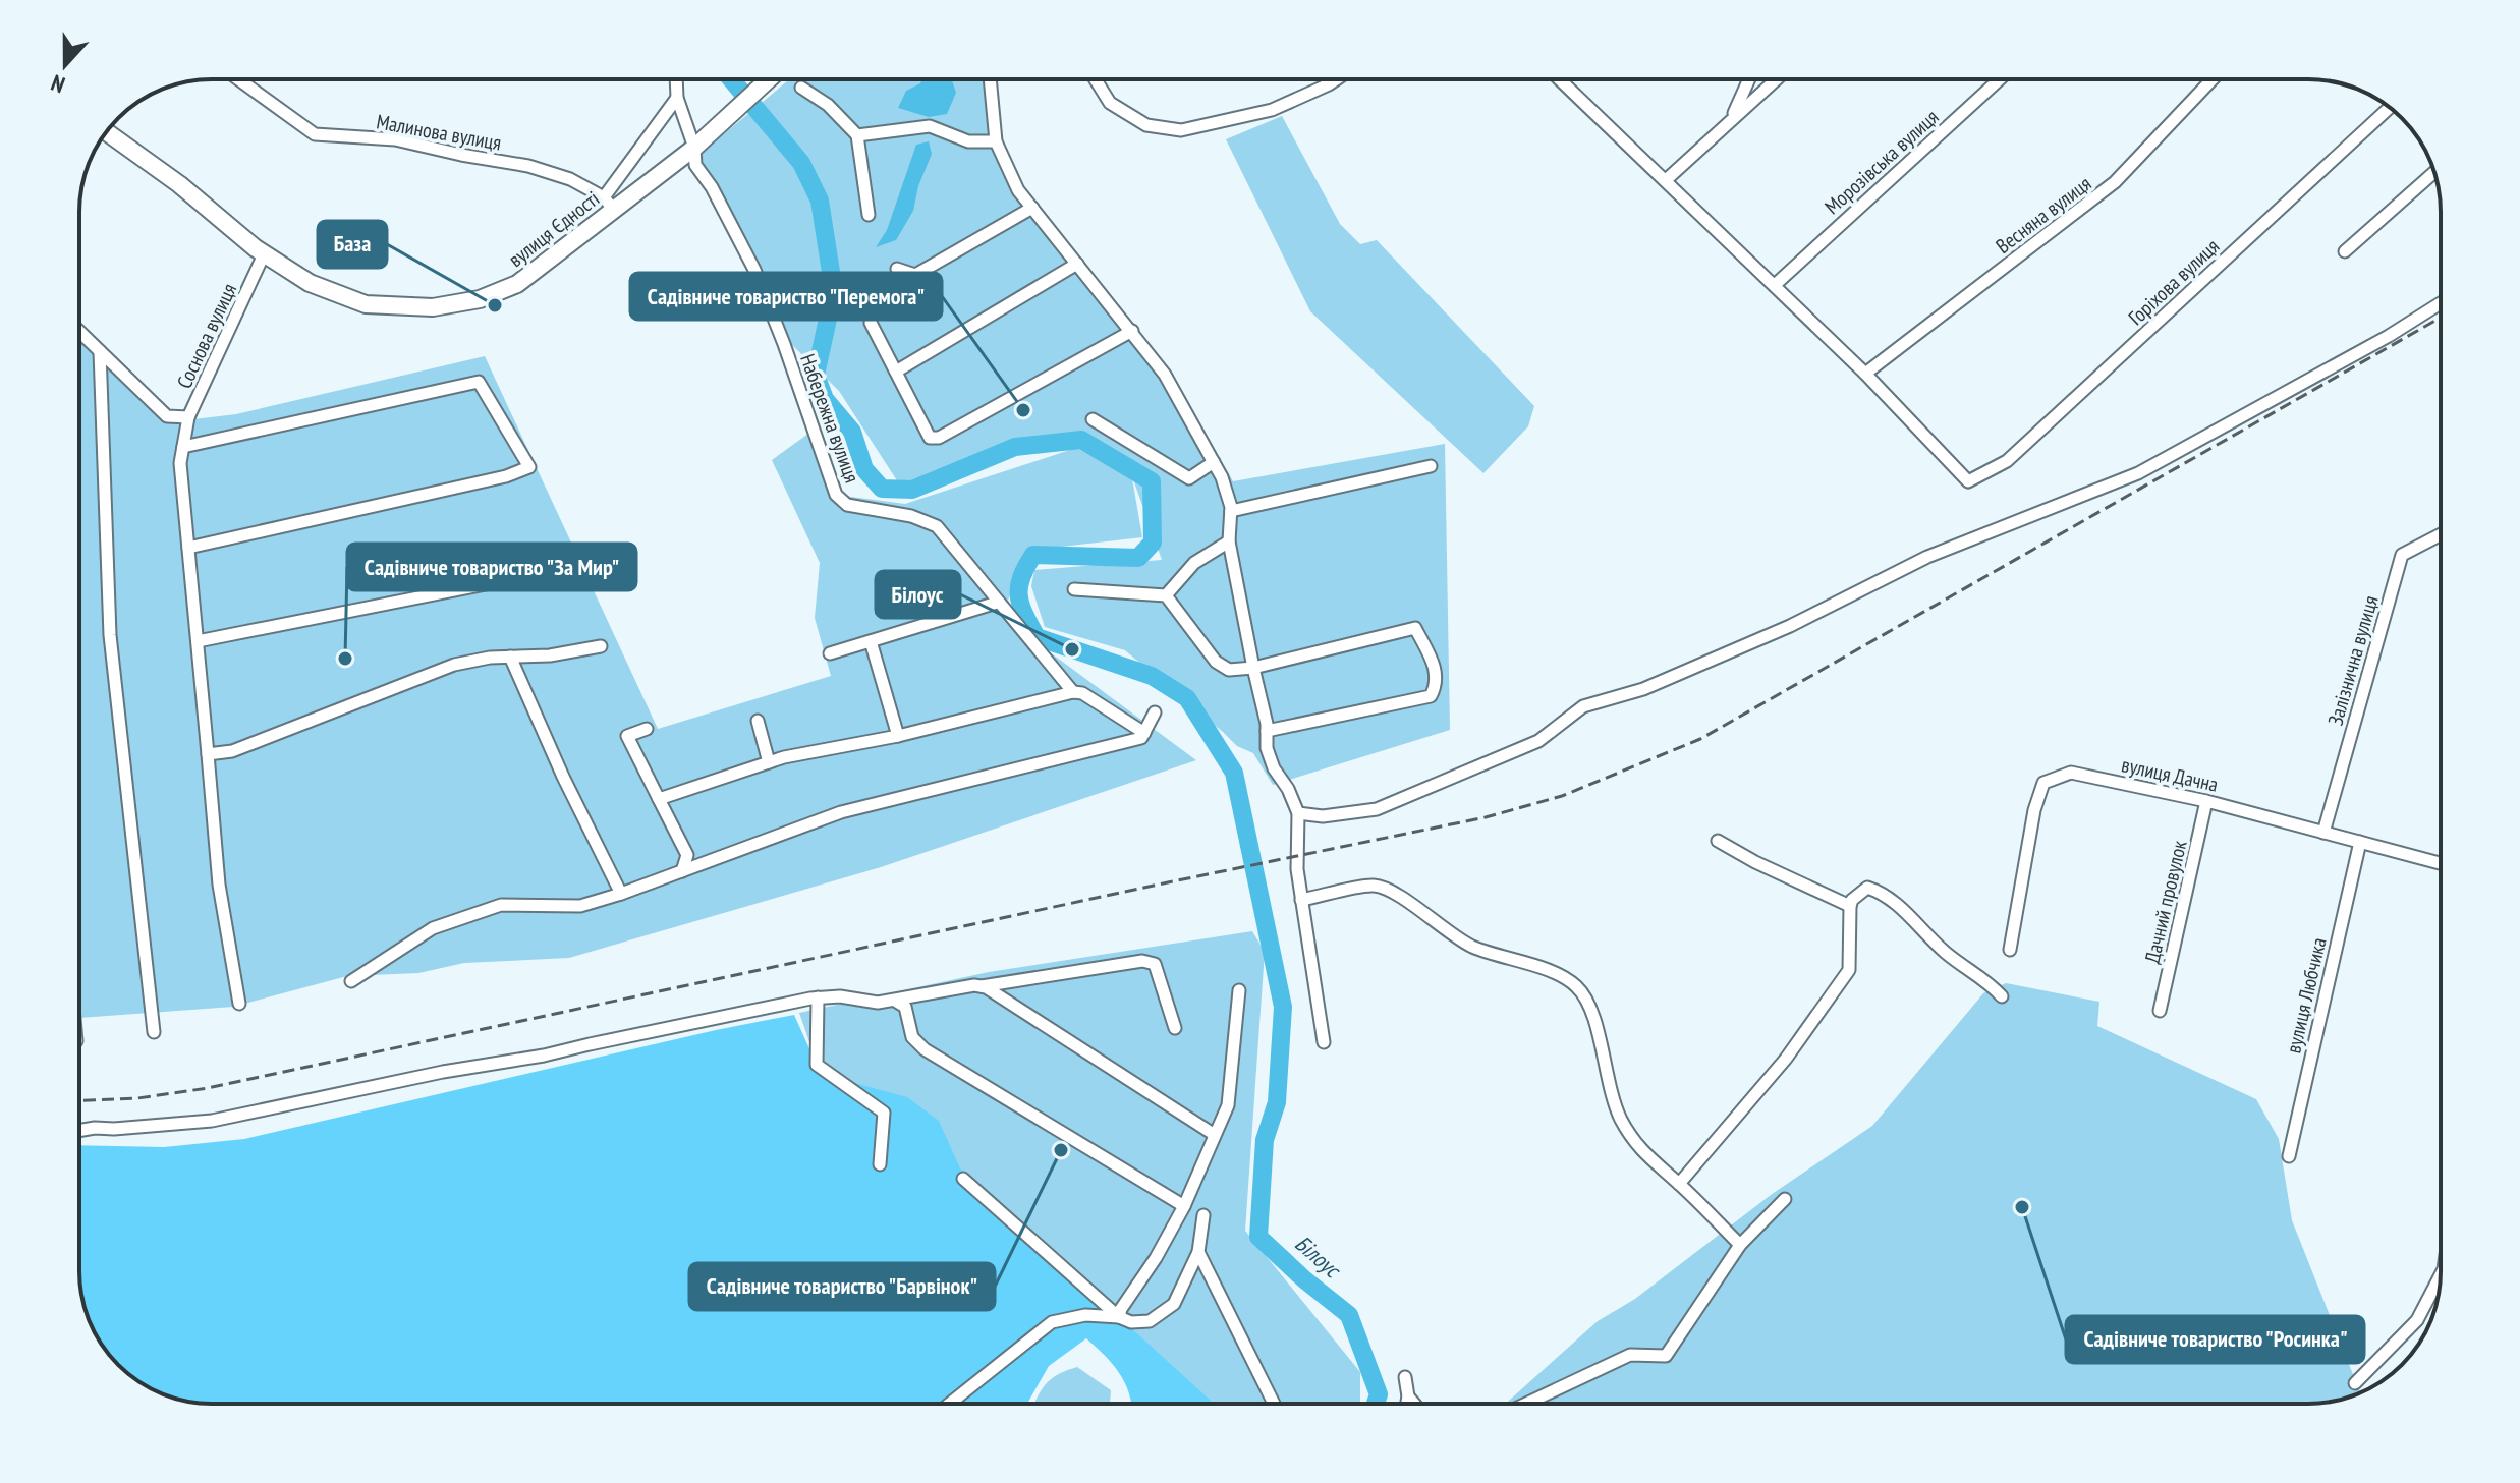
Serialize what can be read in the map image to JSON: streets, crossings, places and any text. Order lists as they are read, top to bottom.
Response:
{
  "streets": {
    "main road": ["вулиця Єдності"],
    "street": [
      "Малинова вулиця",
      "Морозівська вулиця",
      "Весняна вулиця",
      "Горіхова вулиця",
      "Соснова вулиця",
      "Набережна вулиця",
      "Залізнична вулиця",
      "вулиця Дачна",
      "Дачний провулок",
      "вулиця Любчика"
    ]
  },
  "crossings": [
    ["Малинова вулиця", "вулиця Єдності"],
    ["Весняна вулиця", "Горіхова вулиця"],
    ["вулиця Єдності", "Соснова вулиця"],
    ["вулиця Єдності", "Набережна вулиця"],
    ["Залізнична вулиця", "вулиця Дачна"],
    ["вулиця Дачна", "Дачний провулок"],
    ["вулиця Дачна", "вулиця Любчика"]
  ],
  "water": ["Білоус"],
  "places": [
    "База",
    "Садівниче товариство \"Перемога\"",
    "Білоус",
    "Садівниче товариство \"За Мир\"",
    "Садівниче товариство \"Барвінок\"",
    "Садівниче товариство \"Росинка\""
  ],
  "north": "bottom"
}
